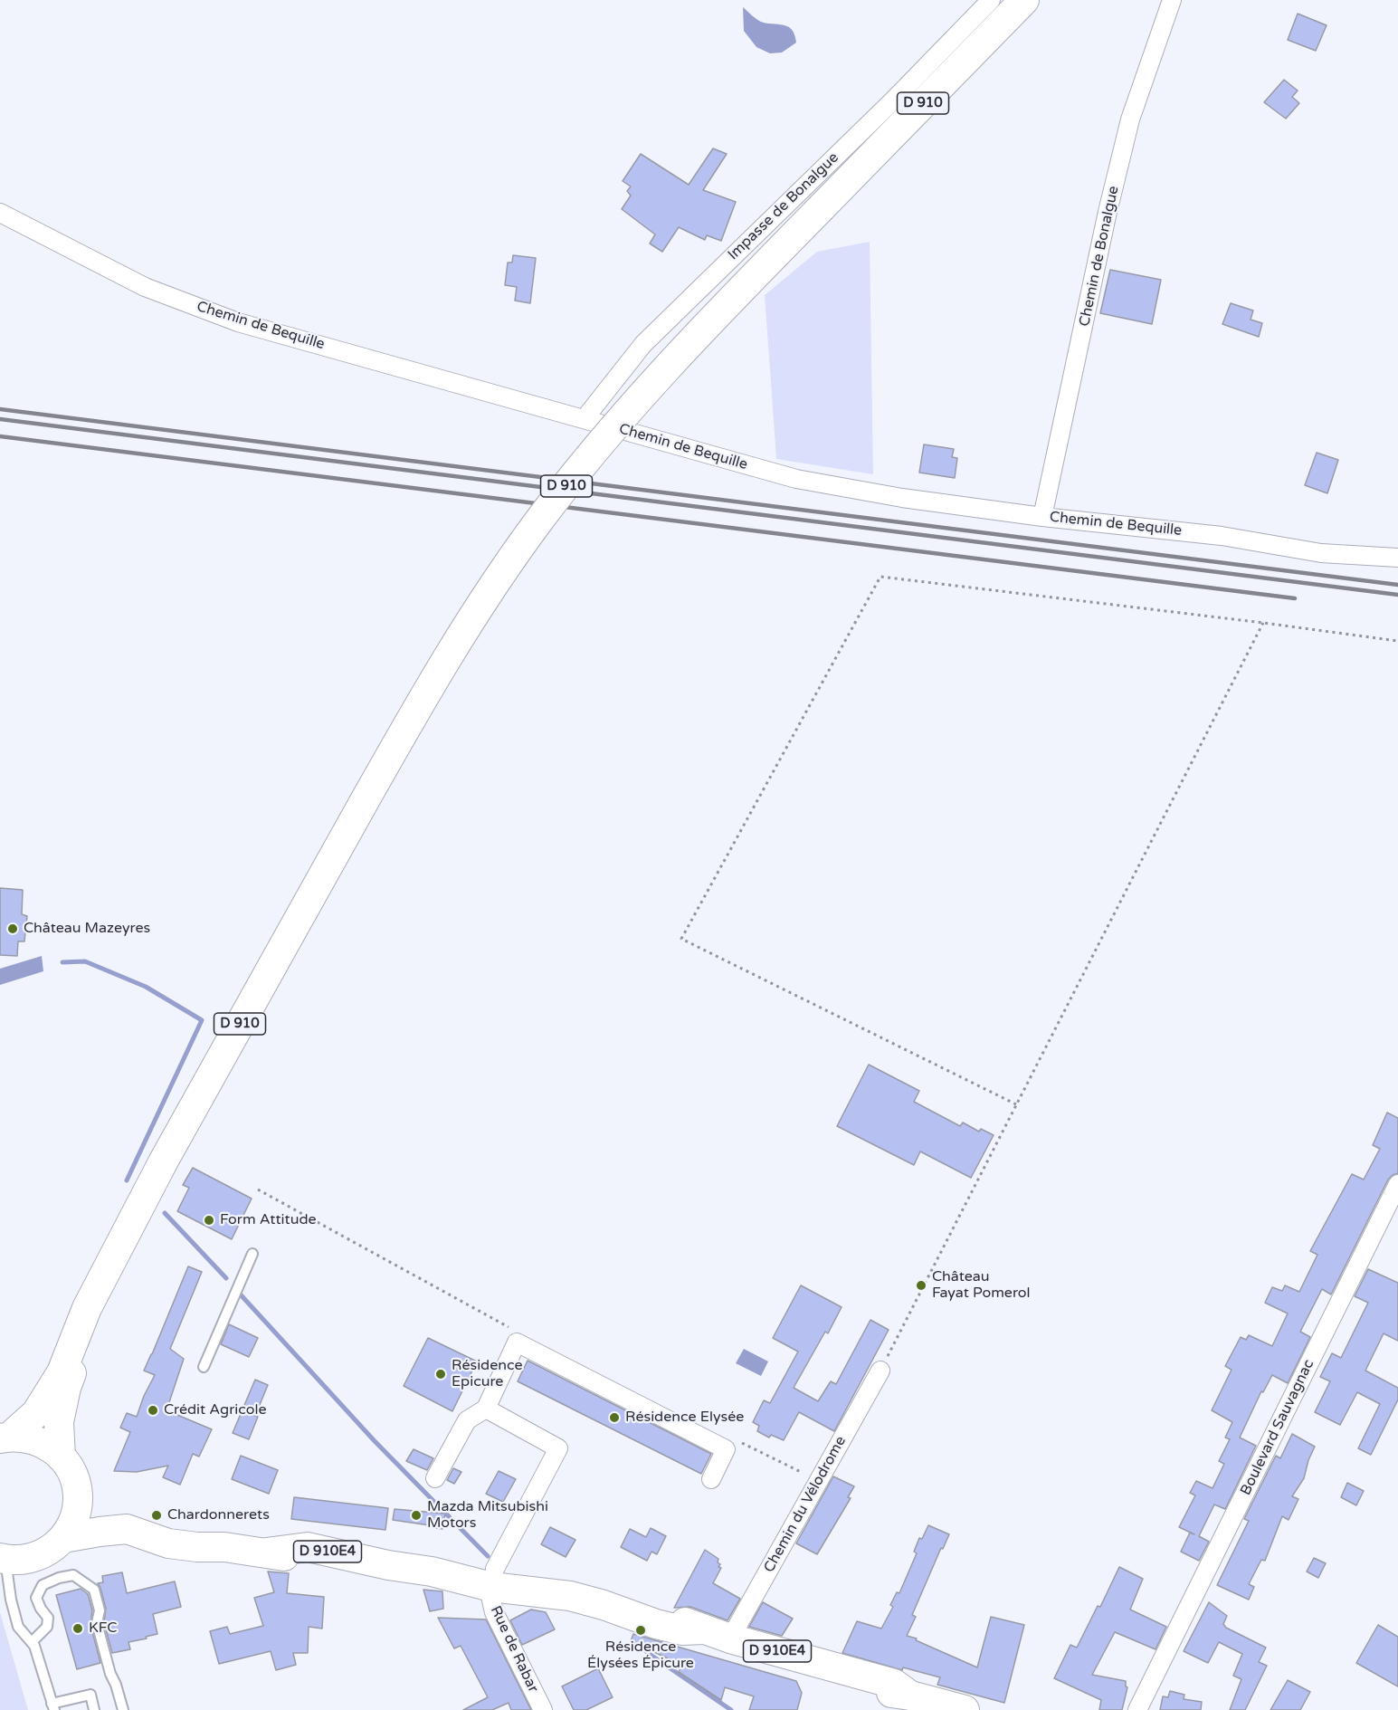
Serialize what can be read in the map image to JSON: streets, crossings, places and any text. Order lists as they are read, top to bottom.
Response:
{
  "streets": {
    "main road": ["D 910", "D 910E4"],
    "street": [
      "Impasse de Bonalgue",
      "Chemin de Bonalgue",
      "Chemin de Bequille",
      "Boulevard Sauvagnac",
      "Chemin du Vélodrome",
      "Rue de Rabar"
    ]
  },
  "crossings": [
    ["Impasse de Bonalgue", "Chemin de Bequille"],
    ["Chemin de Bonalgue", "Chemin de Bequille"],
    ["Chemin du Vélodrome", "D 910E4"],
    ["D 910E4", "Rue de Rabar"]
  ],
  "places": [
    "Château Mazeyres",
    "Form Attitude",
    "Château Fayat Pomerol",
    "Résidence Epicure",
    "Crédit Agricole",
    "Résidence Elysée",
    "Chardonnerets",
    "Mazda Mitsubishi Motors",
    "KFC",
    "Résidence Élysées Épicure"
  ]
}
